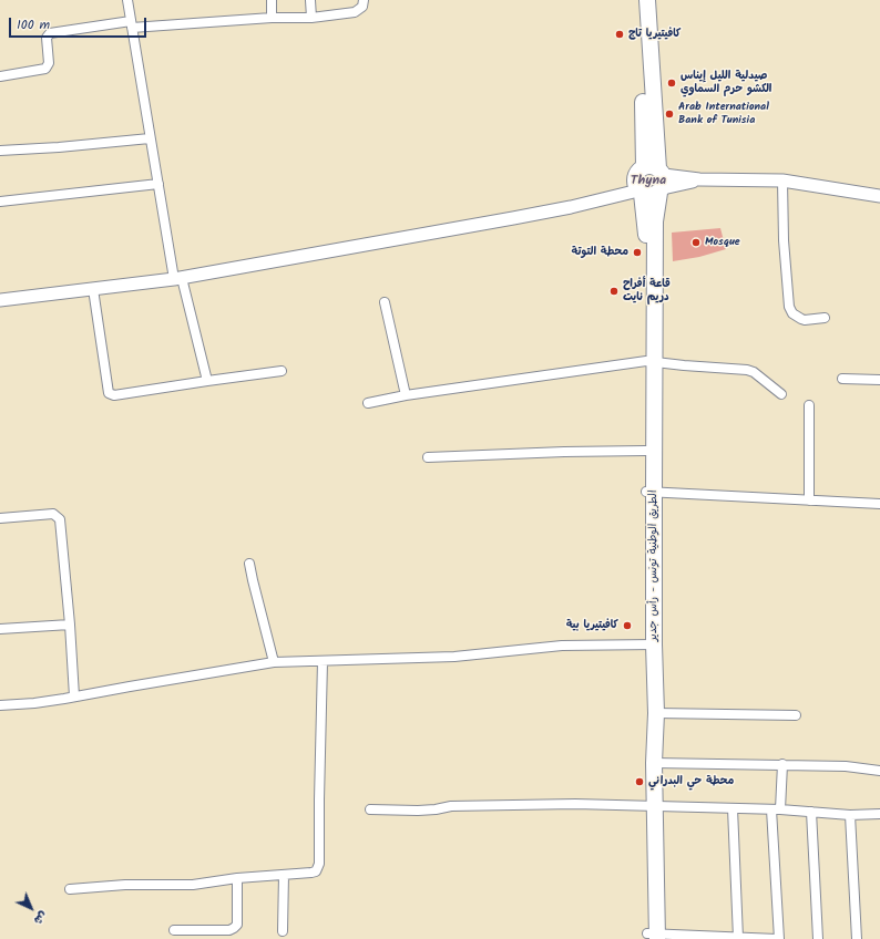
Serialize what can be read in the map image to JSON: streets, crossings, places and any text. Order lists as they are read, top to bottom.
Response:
{
  "streets": {
    "highway": ["الطريق الوطنية تونس - رأس جدير"]
  },
  "districts": ["Thyna"],
  "places": [
    "كافيتيريا تاج",
    "صيدلية الليل إيناس الكشو حرم السماوي",
    "Arab International Bank of Tunisia",
    "Mosque",
    "محطة التوتة",
    "قاعة أفراح دريم نايت",
    "كافيتيريا بية",
    "محطة حي البدراني"
  ],
  "scale_bar": "100 m",
  "north": "bottom right"
}
